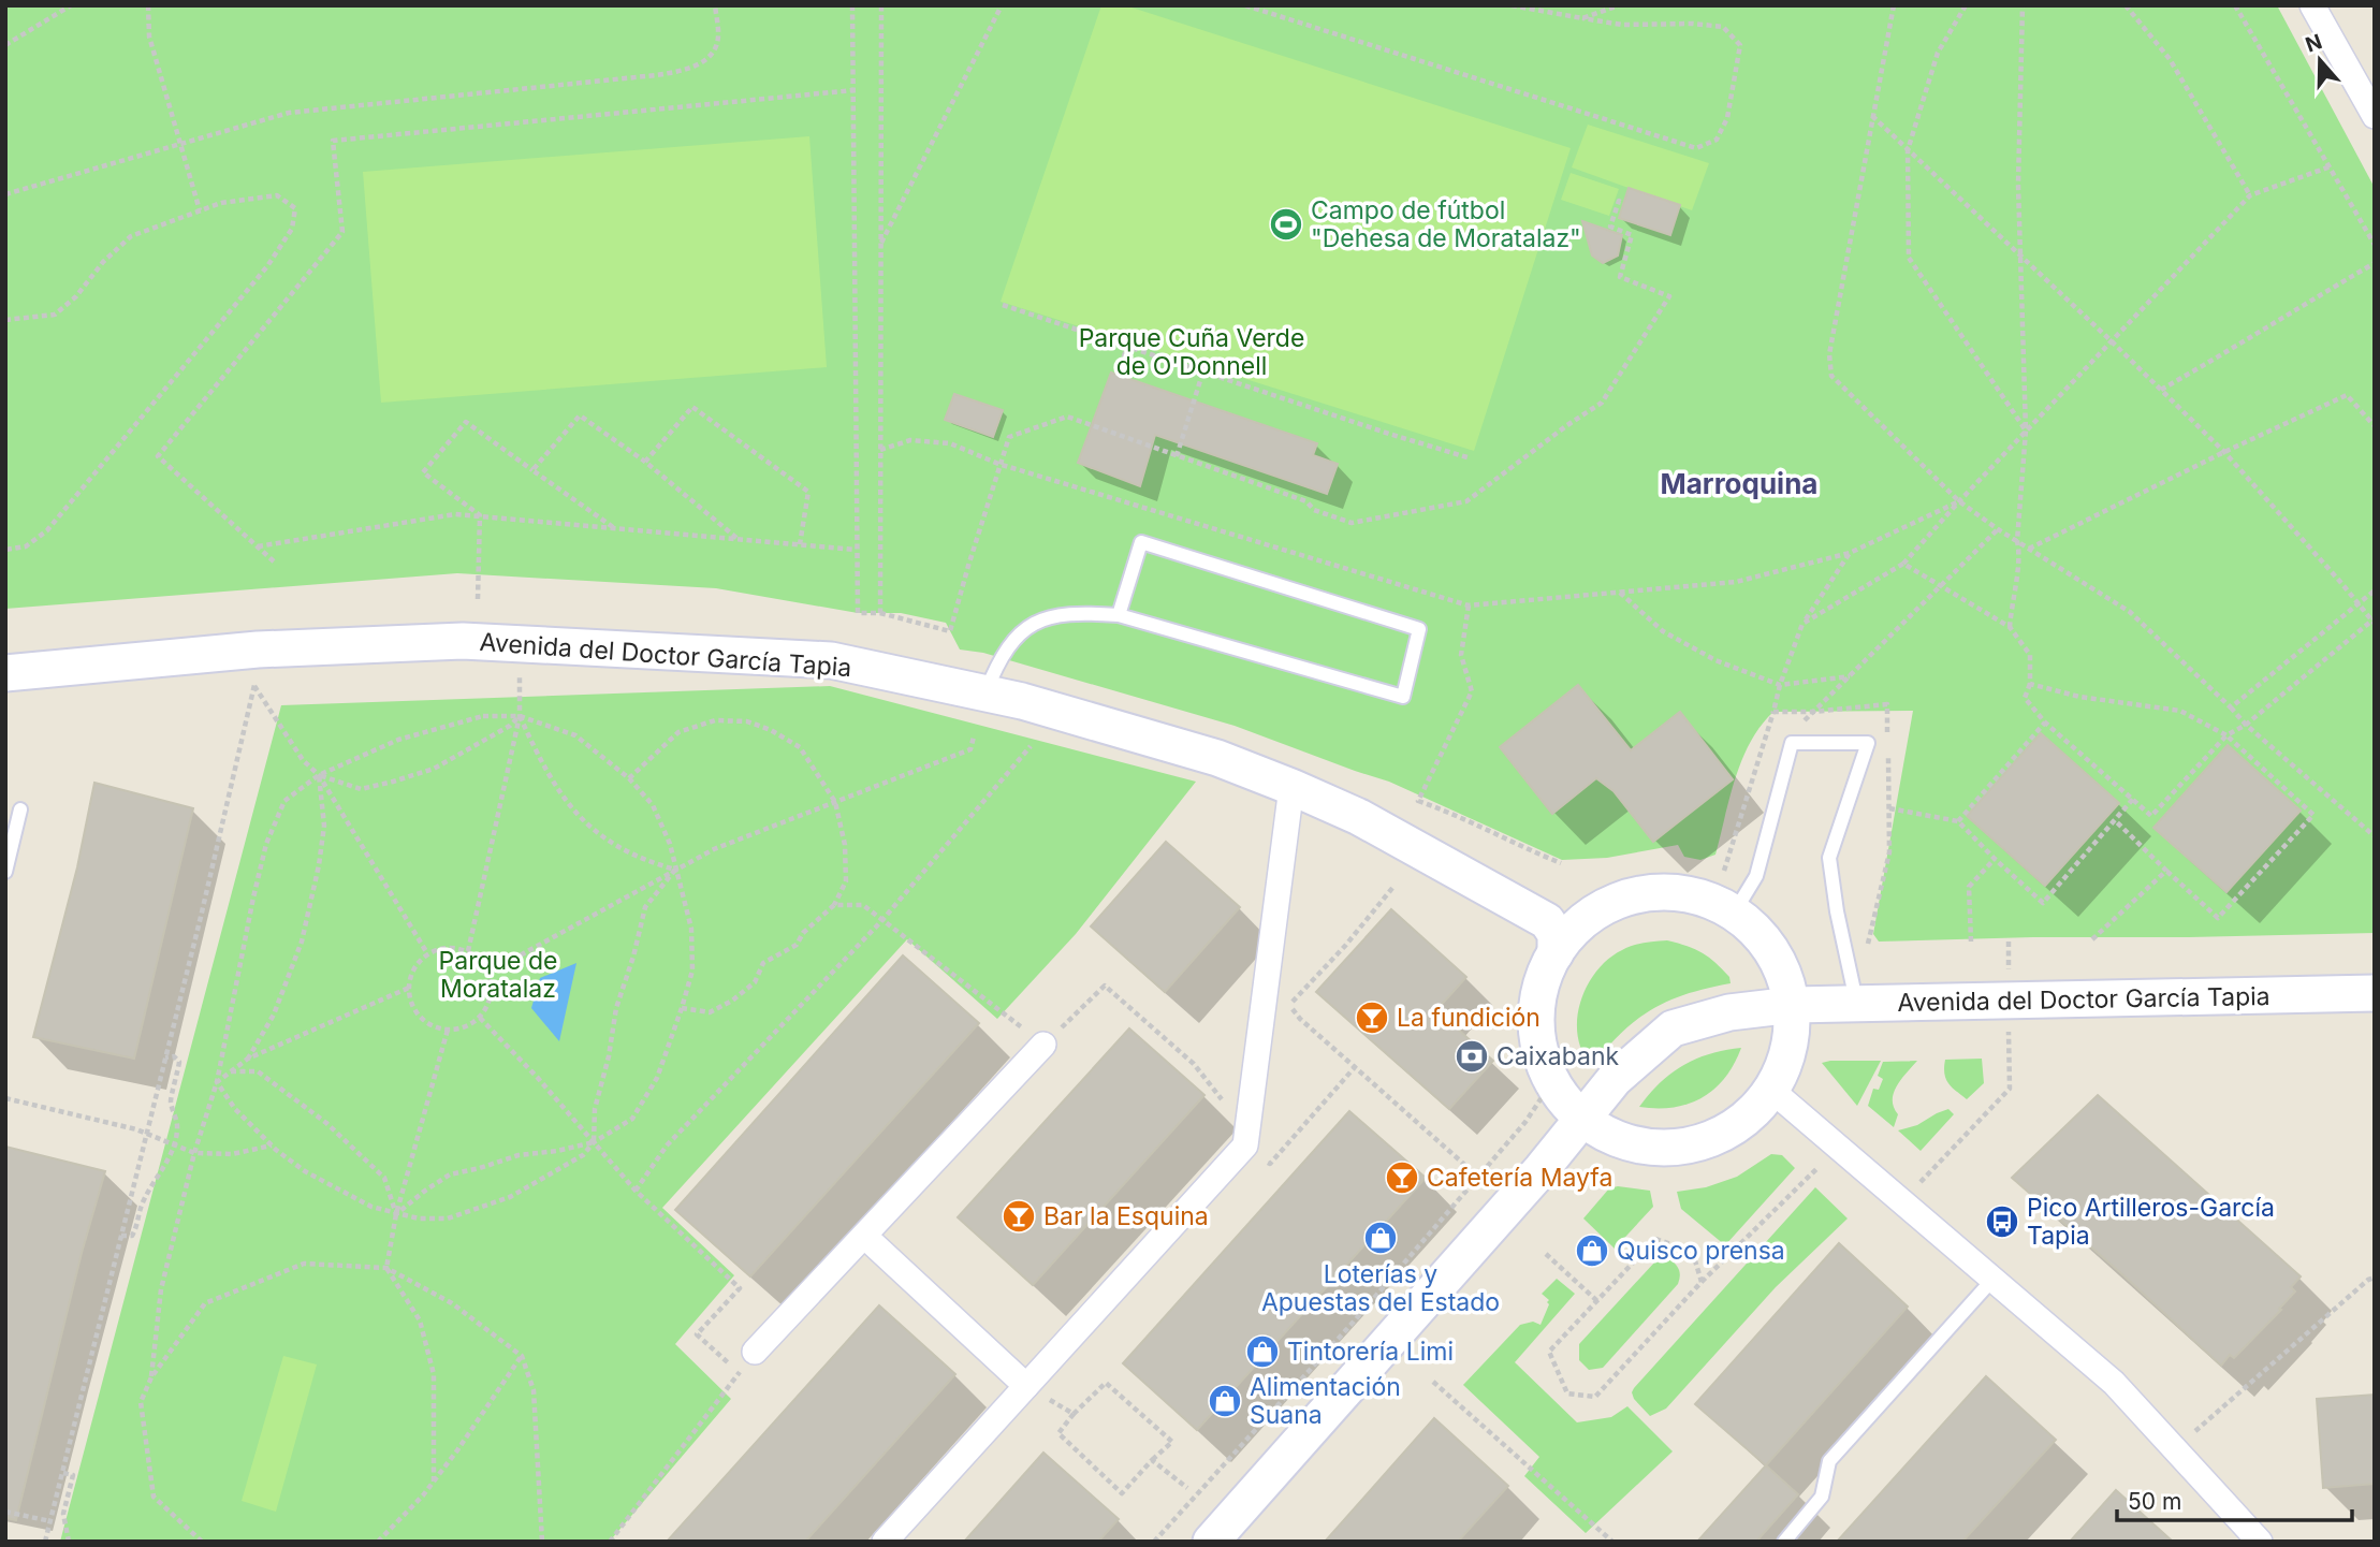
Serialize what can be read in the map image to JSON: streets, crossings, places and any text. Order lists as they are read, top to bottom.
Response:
{
  "streets": {
    "main road": ["Avenida del Doctor García Tapia"]
  },
  "districts": ["Marroquina"],
  "parks": ["Parque Cuña Verde de O'Donnell", "Parque de Moratalaz"],
  "places": {
    "sports": ["Campo de fútbol \"Dehesa de Moratalaz\""],
    "bar": ["La fundición", "Cafetería Mayfa", "Bar la Esquina"],
    "bank": ["Caixabank"],
    "bus stop": ["Pico Artilleros-García Tapia"],
    "shop": [
      "Loterías y Apuestas del Estado",
      "Quisco prensa",
      "Tintorería Limi",
      "Alimentación Suana"
    ]
  },
  "scale_bar": "50 m",
  "north": "top"
}
